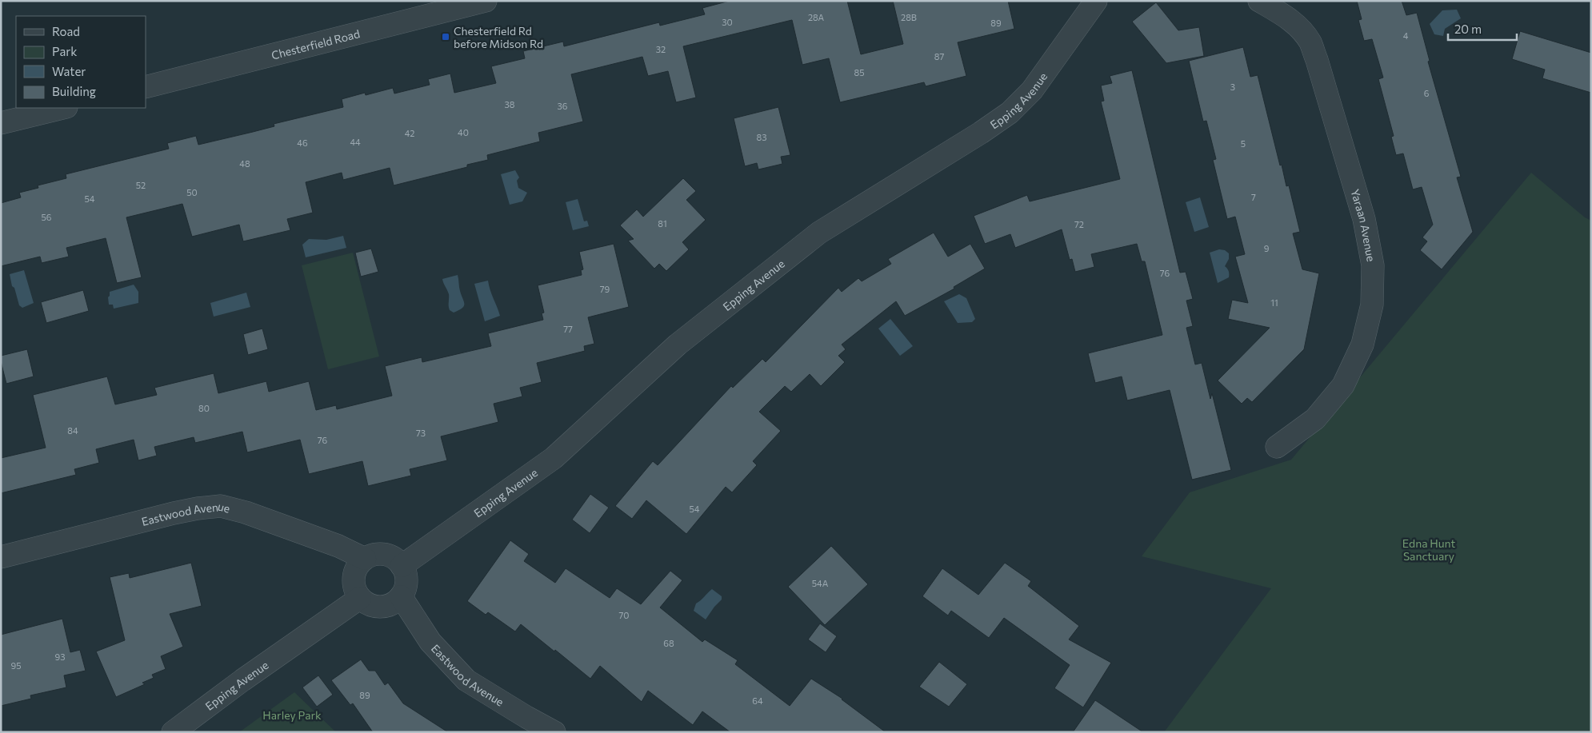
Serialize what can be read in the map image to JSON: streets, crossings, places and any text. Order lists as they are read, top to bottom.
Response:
{
  "streets": {
    "street": [
      "Chesterfield Road",
      "Epping Avenue",
      "Yaraan Avenue",
      "Eastwood Avenue"
    ]
  },
  "crossings": [
    ["Epping Avenue", "Eastwood Avenue"]
  ],
  "parks": ["Edna Hunt Sanctuary", "Harley Park"],
  "places": {
    "transit": ["Chesterfield Rd before Midson Rd"]
  },
  "house_numbers": [
    "28A",
    "28B",
    "30",
    "89",
    "4",
    "32",
    "87",
    "85",
    "3",
    "6",
    "38",
    "36",
    "40",
    "42",
    "83",
    "44",
    "46",
    "5",
    "48",
    "52",
    "50",
    "7",
    "54",
    "56",
    "81",
    "72",
    "9",
    "76",
    "79",
    "11",
    "77",
    "80",
    "84",
    "73",
    "76",
    "54",
    "54A",
    "70",
    "68",
    "93",
    "95",
    "89",
    "64"
  ],
  "legend": [
    "Road",
    "Park",
    "Water",
    "Building"
  ],
  "scale_bar": "20 m"
}
